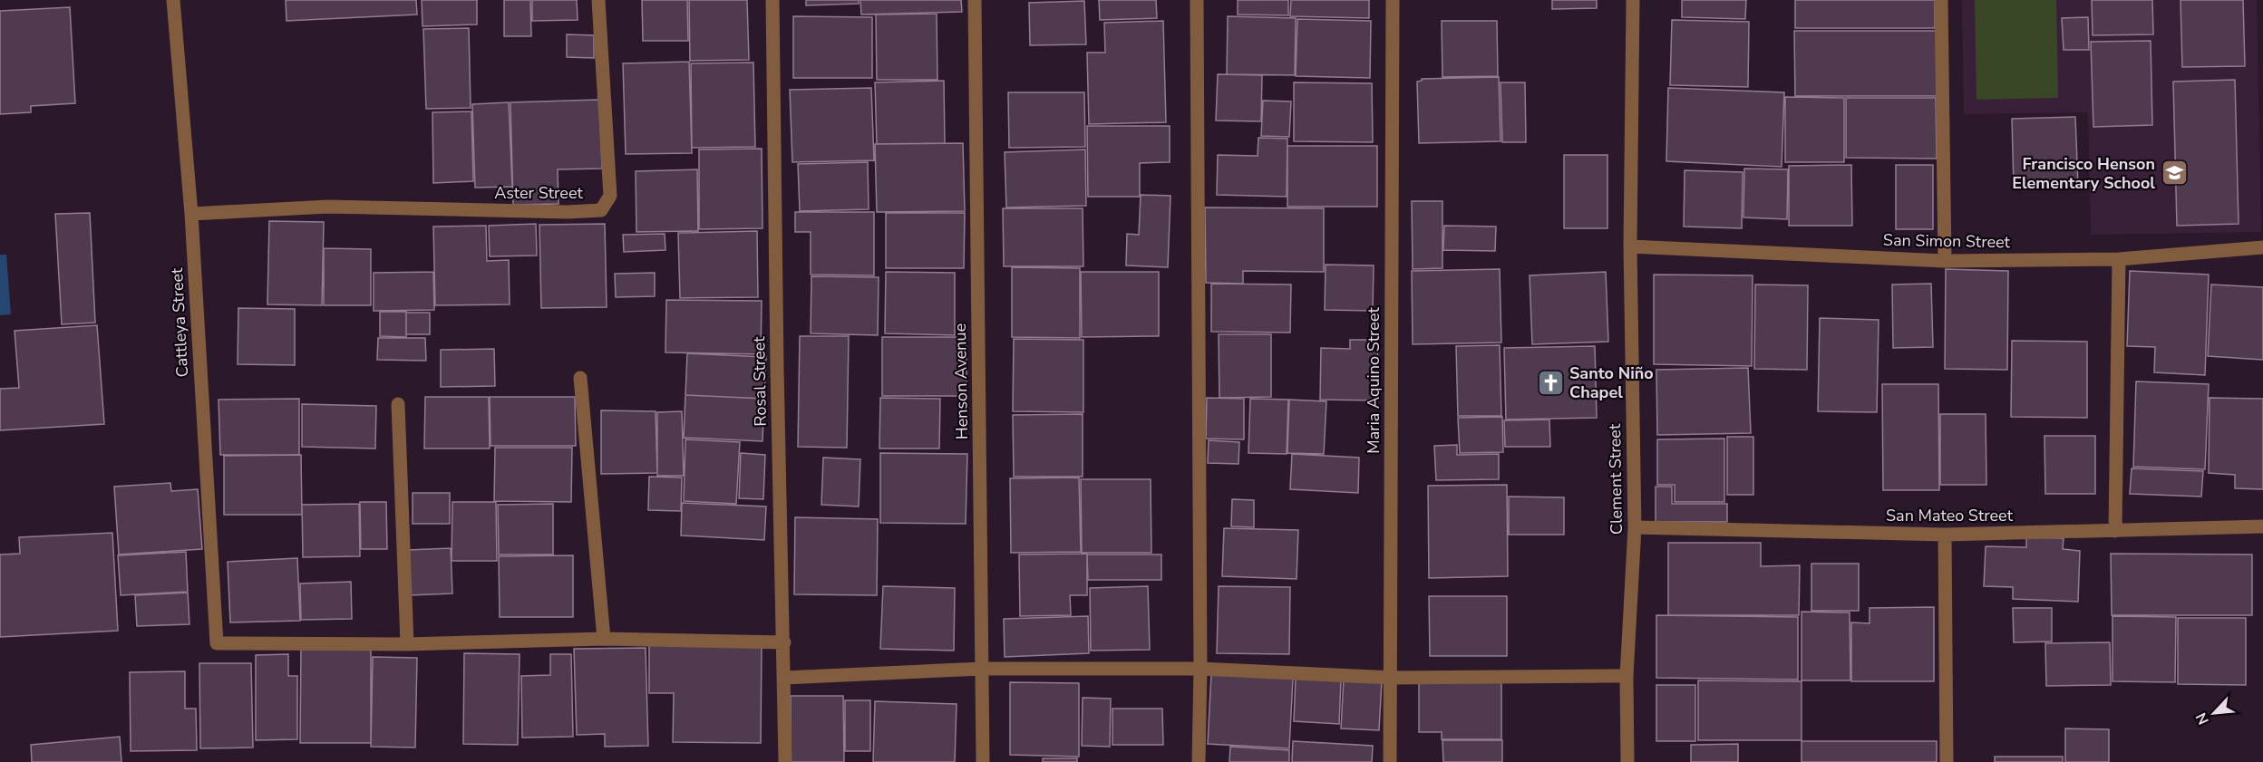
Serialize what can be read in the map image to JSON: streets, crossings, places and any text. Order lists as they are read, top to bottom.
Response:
{
  "streets": {
    "street": [
      "Aster Street",
      "San Simon Street",
      "Cattleya Street",
      "Maria Aquino Street",
      "Rosal Street",
      "Henson Avenue",
      "Clement Street",
      "San Mateo Street"
    ]
  },
  "crossings": [
    ["Aster Street", "Cattleya Street"],
    ["San Simon Street", "Clement Street"],
    ["Clement Street", "San Mateo Street"]
  ],
  "places": {
    "school or university": ["Francisco Henson Elementary School"],
    "church": ["Santo Niño Chapel"]
  },
  "north": "bottom left"
}
